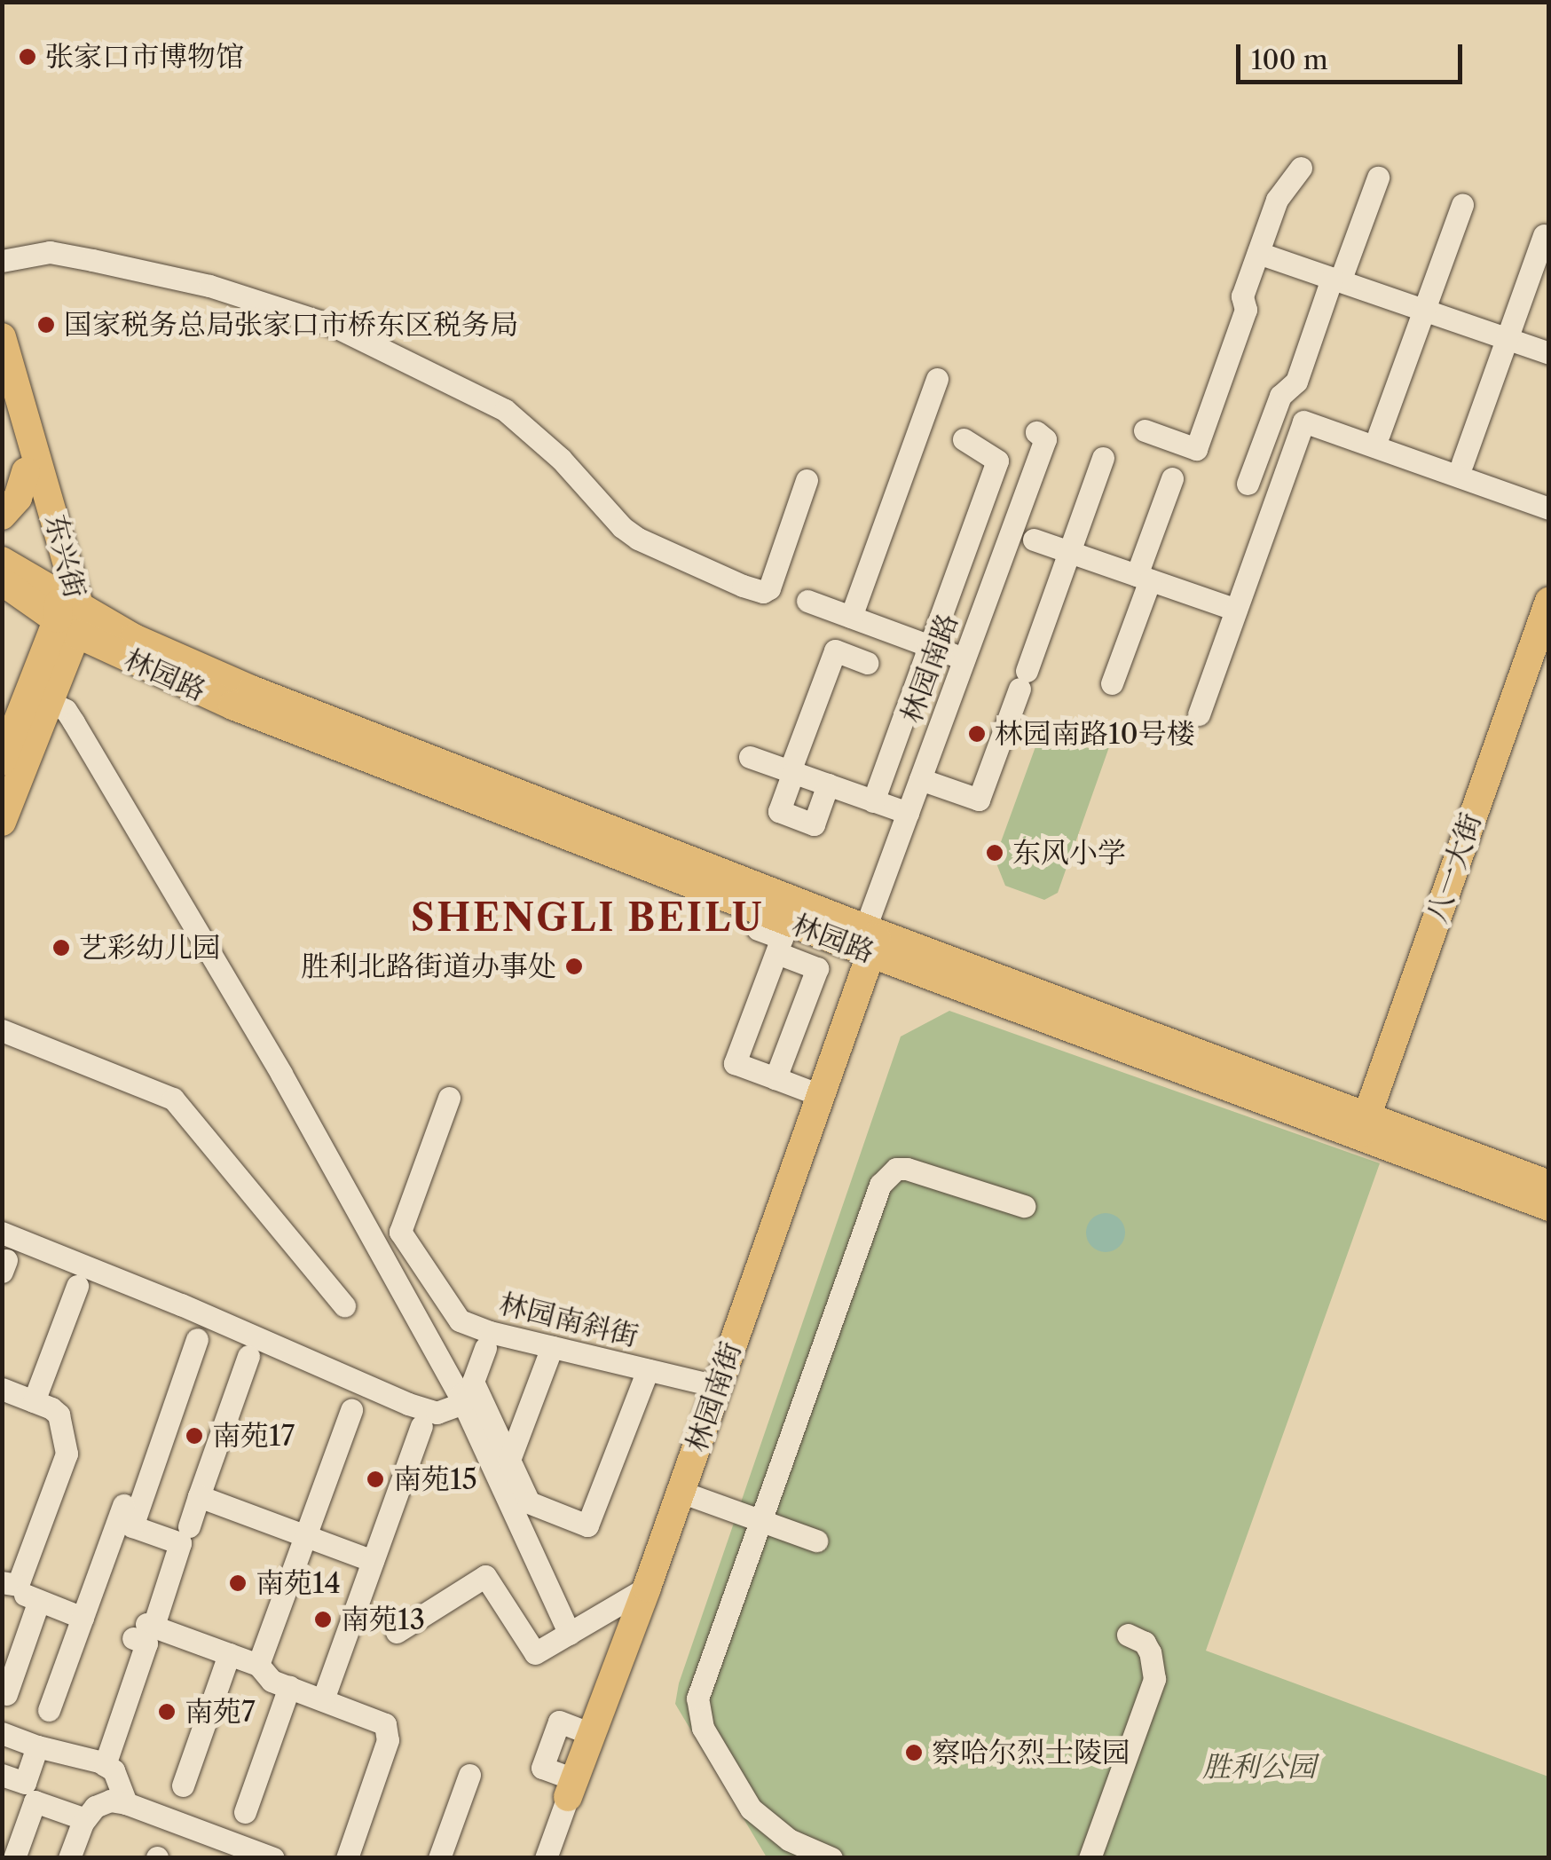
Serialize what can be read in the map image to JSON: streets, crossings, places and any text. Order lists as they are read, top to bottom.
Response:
{
  "streets": {
    "main road": [
      "东兴街",
      "林园路",
      "八一大街",
      "林园南街"
    ],
    "street": ["林园南路", "林园南斜街"]
  },
  "crossings": [
    ["东兴街", "林园路"],
    ["林园南路", "林园路"],
    ["林园南路", "林园南街"],
    ["林园路", "八一大街"],
    ["林园路", "林园南街"],
    ["林园南斜街", "林园南街"]
  ],
  "districts": ["SHENGLI BEILU"],
  "parks": ["胜利公园"],
  "places": [
    "张家口市博物馆",
    "国家税务总局张家口市桥东区税务局",
    "林园南路10号楼",
    "东风小学",
    "艺彩幼儿园",
    "胜利北路街道办事处",
    "南苑17",
    "南苑15",
    "南苑14",
    "南苑13",
    "南苑7",
    "察哈尔烈士陵园"
  ],
  "scale_bar": "100 m"
}
